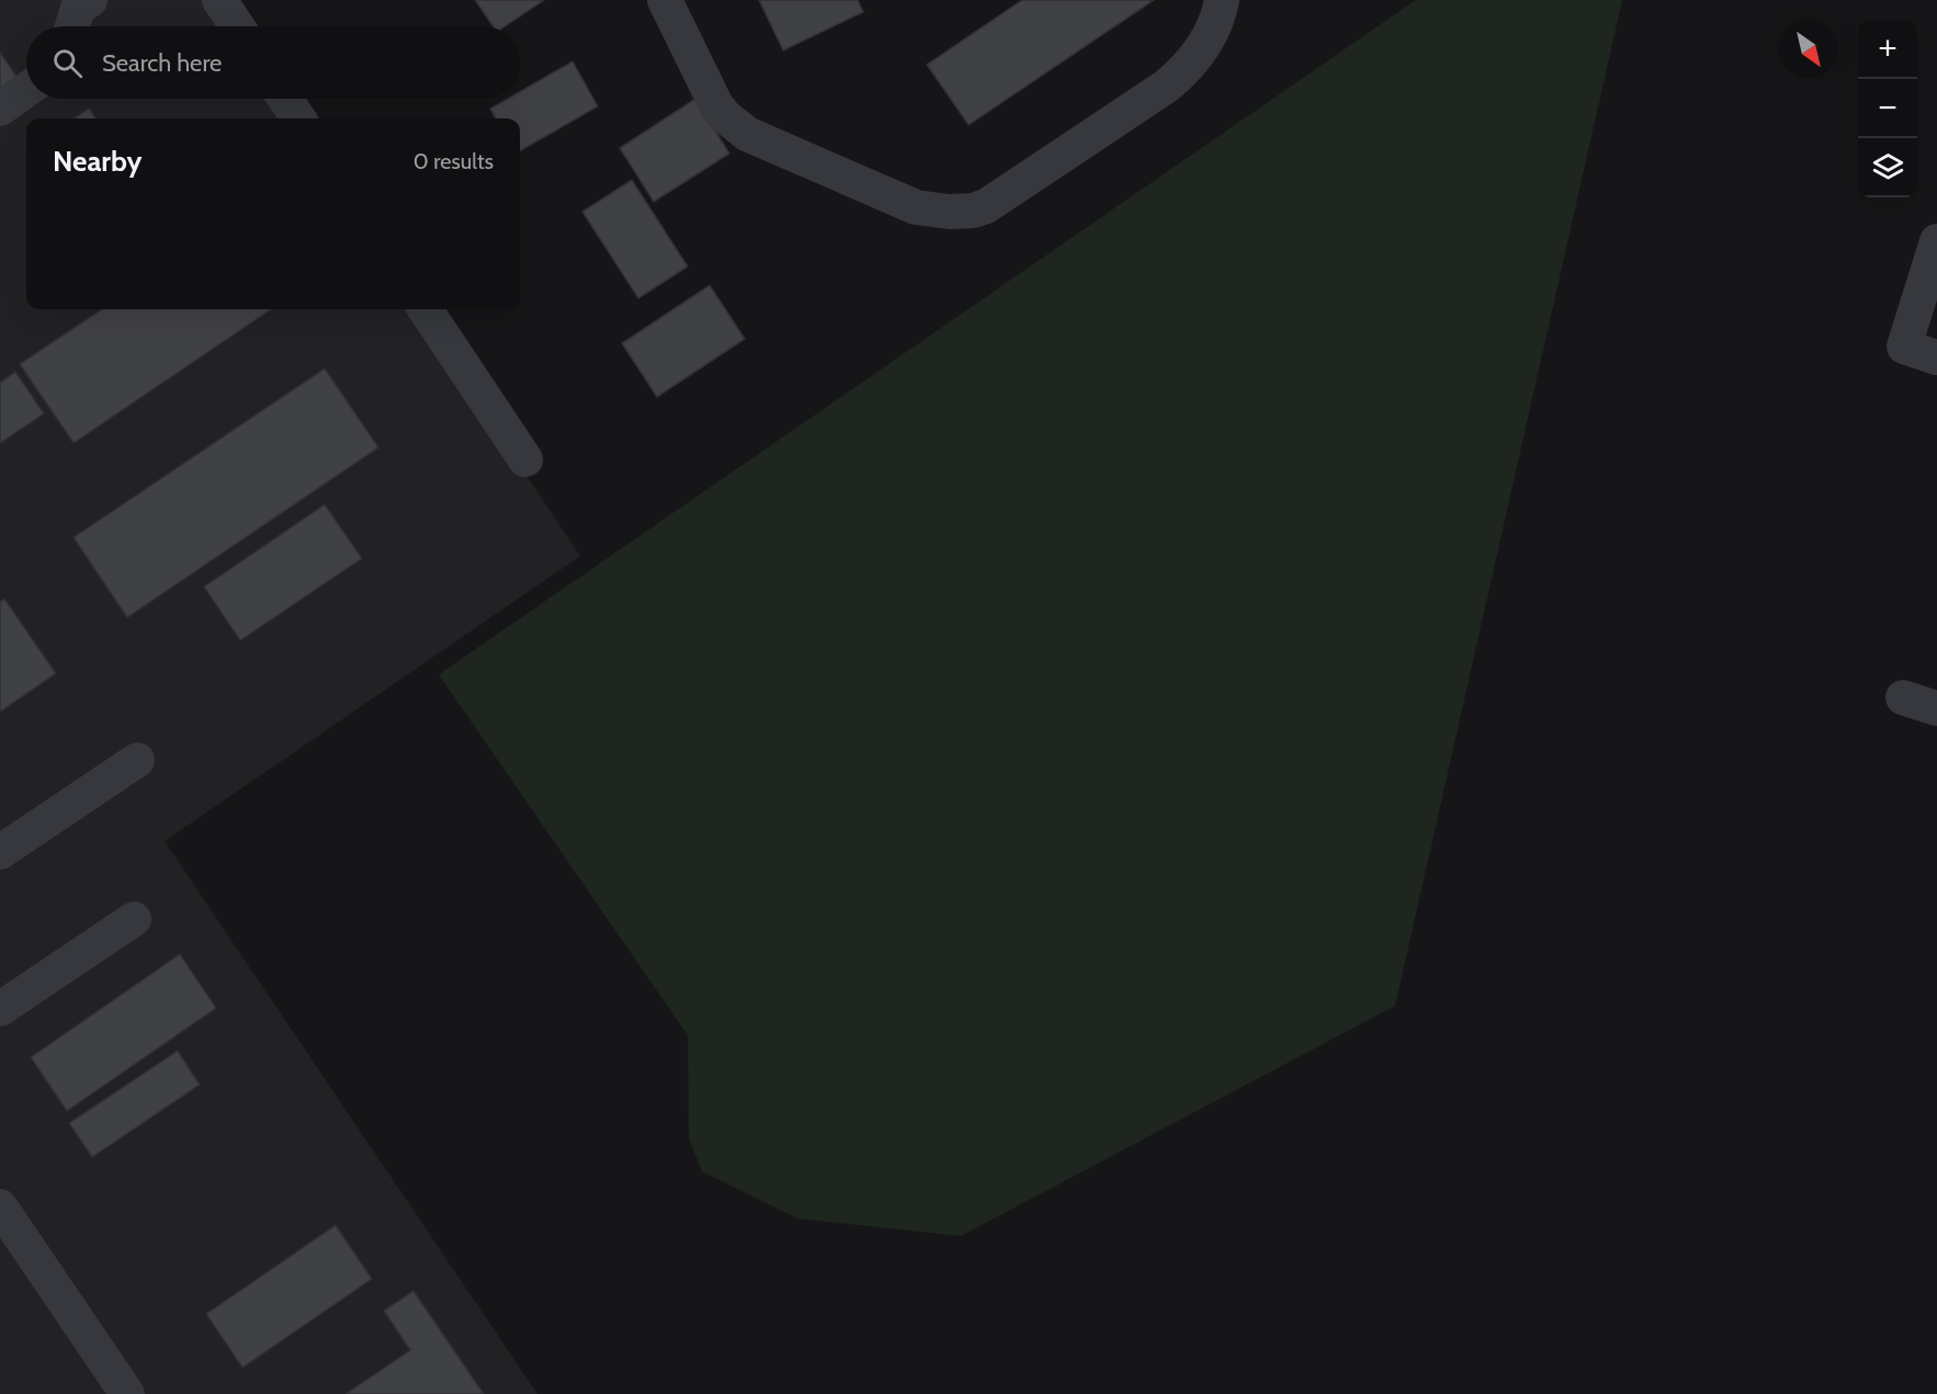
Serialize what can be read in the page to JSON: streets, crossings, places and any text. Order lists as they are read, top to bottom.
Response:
{
  "north": "bottom right",
  "page": {
    "map_buttons": ["+", "−"],
    "search": "Search here",
    "heading": ["Nearby", "0 results"]
  }
}
